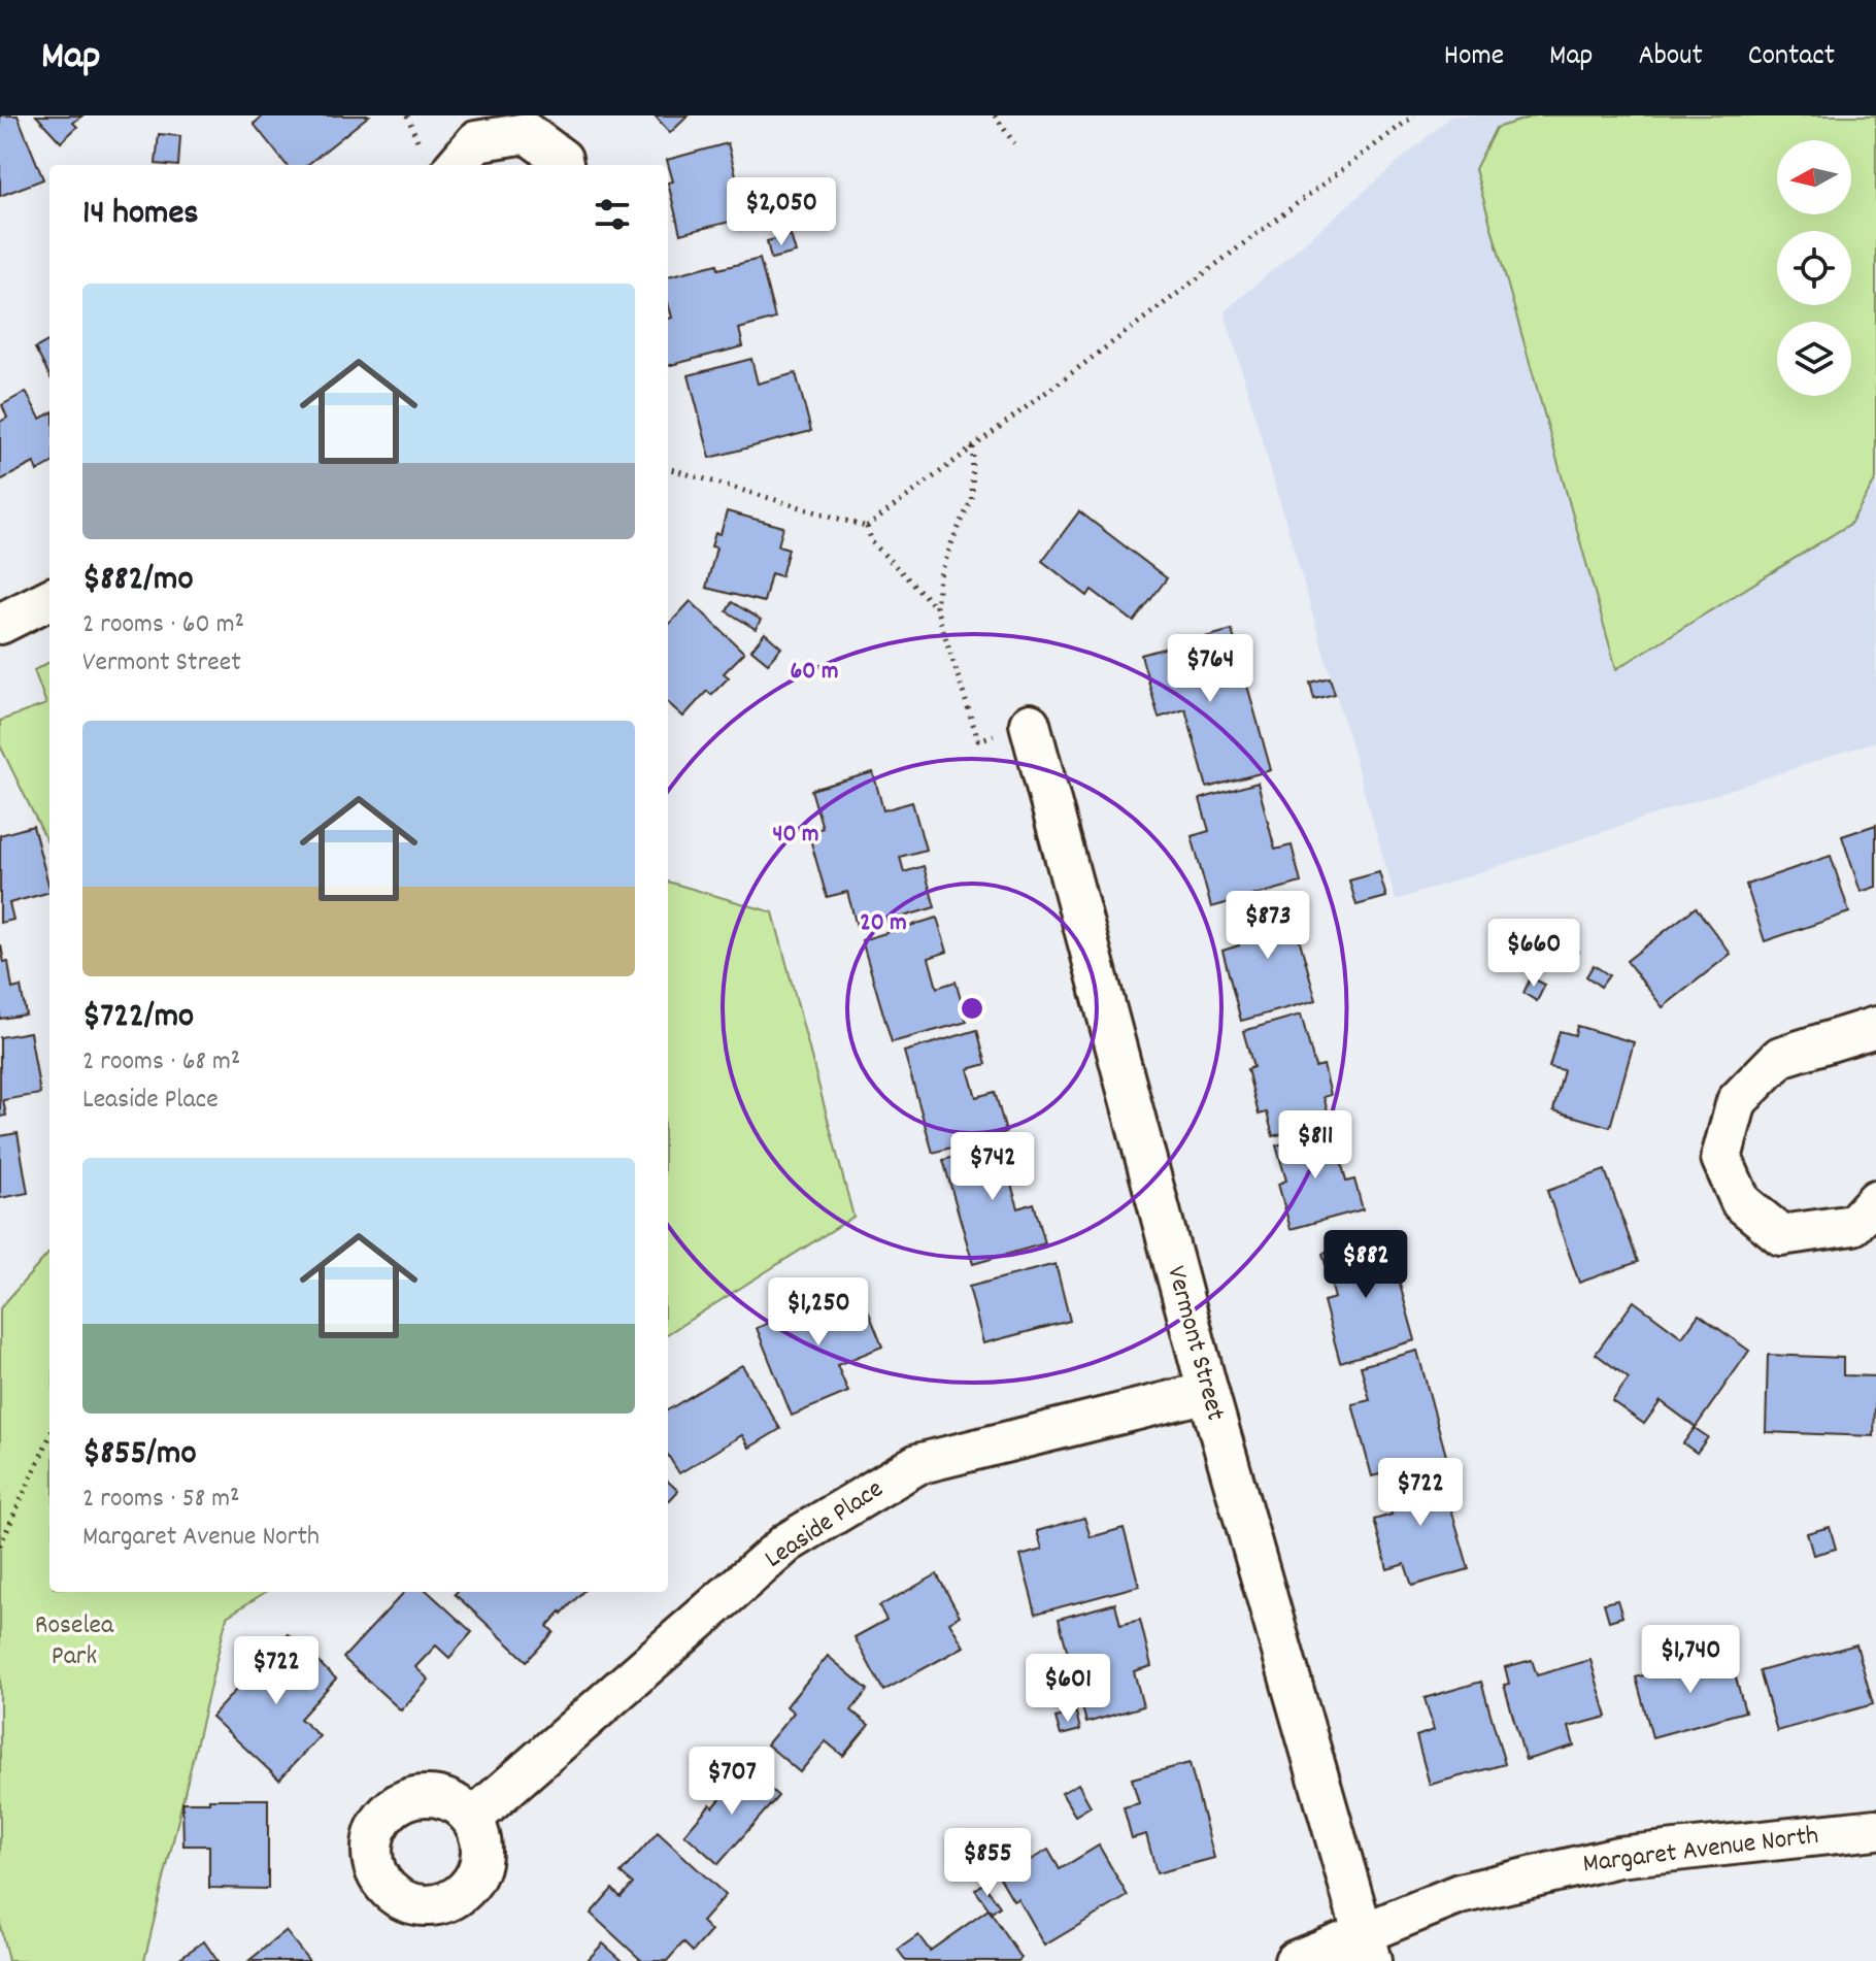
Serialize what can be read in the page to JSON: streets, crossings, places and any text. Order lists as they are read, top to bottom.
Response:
{
  "streets": {
    "street": ["Vermont Street", "Leaside Place", "Margaret Avenue North"]
  },
  "crossings": [
    ["Vermont Street", "Leaside Place"],
    ["Vermont Street", "Margaret Avenue North"]
  ],
  "parks": ["Roselea Park"],
  "north": "left",
  "page": {
    "header": "Map",
    "nav": [
      "Home",
      "Map",
      "About",
      "Contact"
    ],
    "heading": "14 homes",
    "price": [
      "$2,050",
      "$764",
      "$873",
      "$660",
      "$811",
      "$742",
      "$882",
      "$1,250",
      "$722",
      "$1,740",
      "$722",
      "$601",
      "$707",
      "$855"
    ],
    "list": [
      {
        "name": "$882/mo",
        "note": "2 rooms · 60 m² · Vermont Street"
      },
      {
        "name": "$722/mo",
        "note": "2 rooms · 68 m² · Leaside Place"
      },
      {
        "name": "$855/mo",
        "note": "2 rooms · 58 m² · Margaret Avenue North"
      }
    ]
  },
  "rings": ["60 m", "40 m", "20 m"]
}
